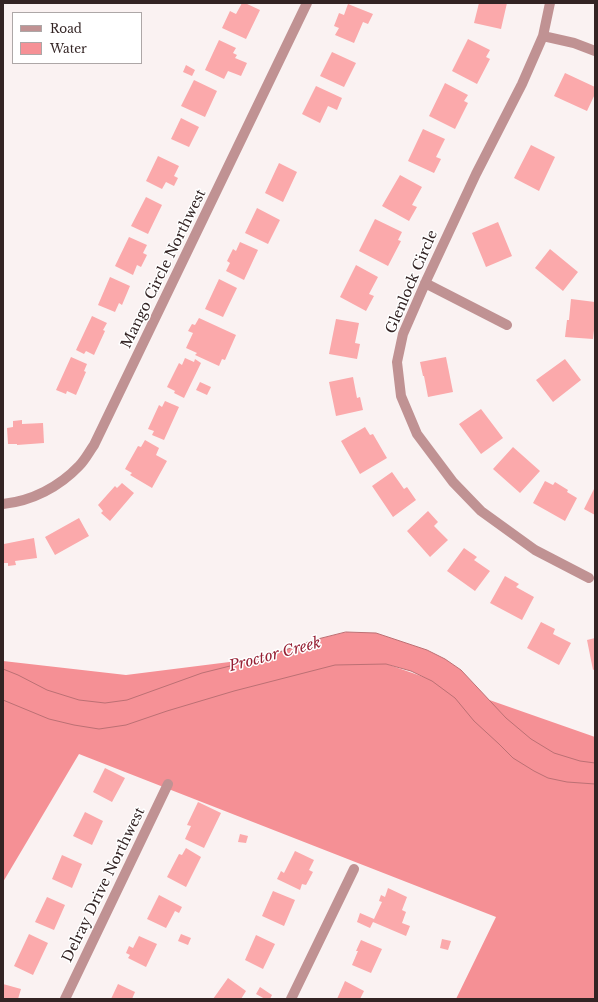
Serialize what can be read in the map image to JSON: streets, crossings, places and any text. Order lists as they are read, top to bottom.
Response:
{
  "streets": {
    "street": ["Mango Circle Northwest", "Glenlock Circle", "Delray Drive Northwest"]
  },
  "water": ["Proctor Creek"],
  "legend": ["Road", "Water"]
}
